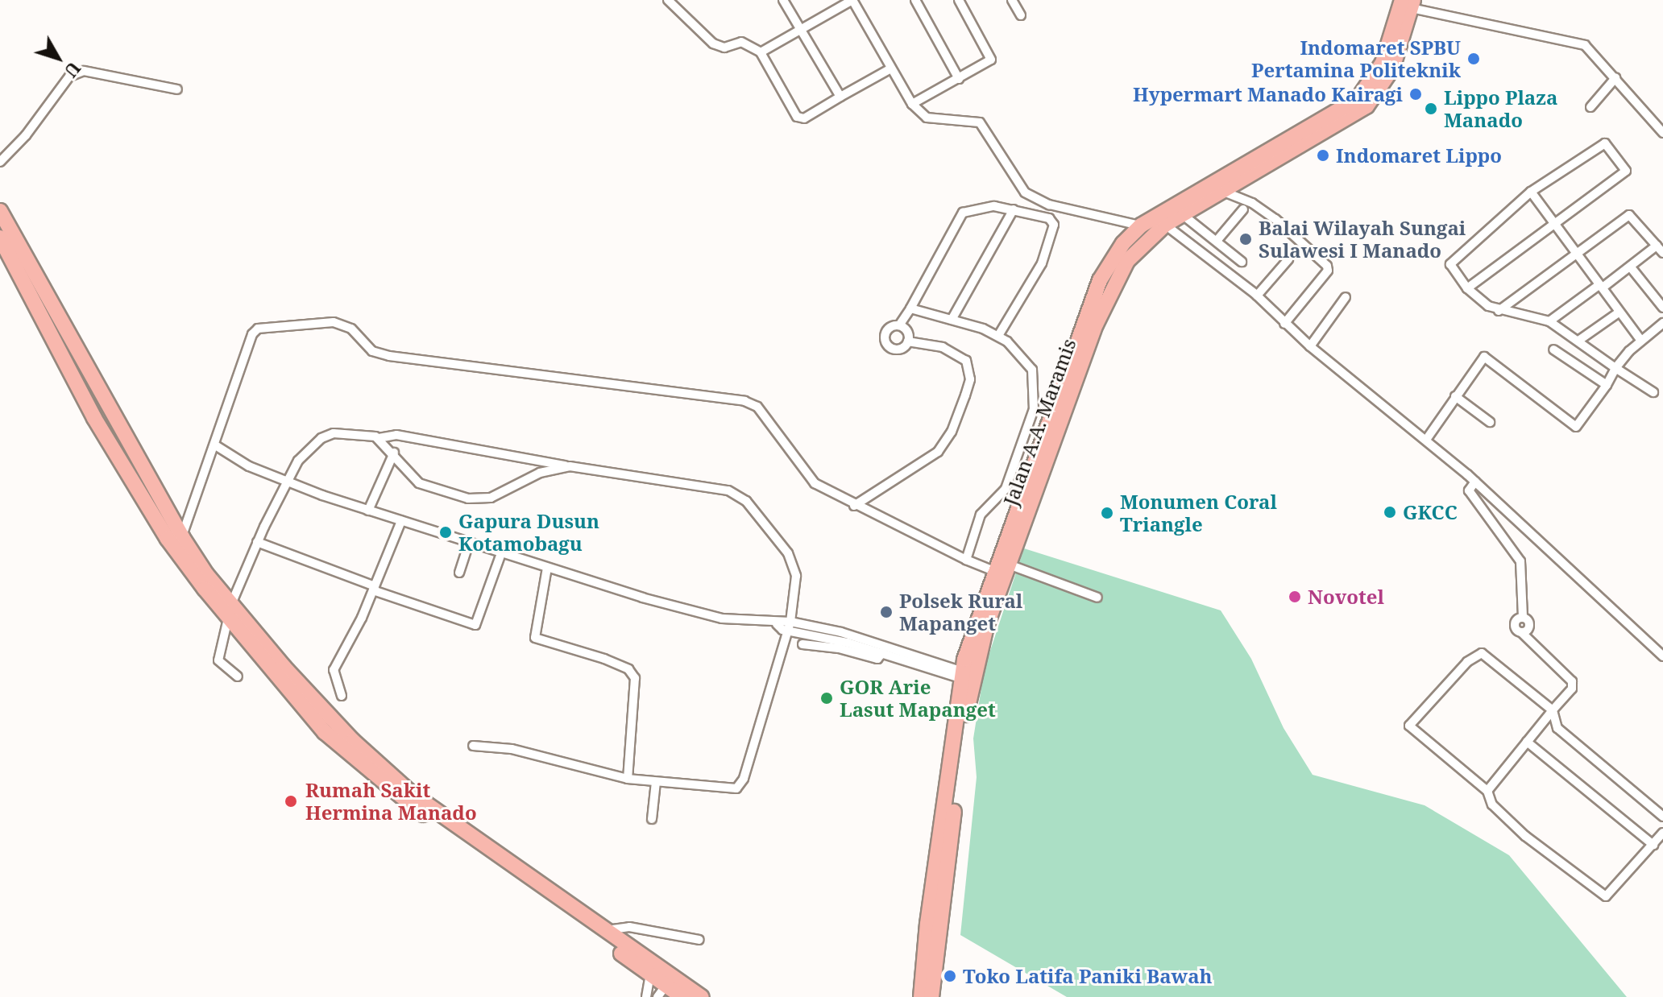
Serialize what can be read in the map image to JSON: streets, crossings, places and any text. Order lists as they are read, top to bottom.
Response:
{
  "streets": {
    "highway": ["Jalan A.A. Maramis"]
  },
  "places": [
    "Indomaret SPBU Pertamina Politeknik",
    "Hypermart Manado Kairagi",
    "Lippo Plaza Manado",
    "Indomaret Lippo",
    "Balai Wilayah Sungai Sulawesi I Manado",
    "GKCC",
    "Monumen Coral Triangle",
    "Gapura Dusun Kotamobagu",
    "Novotel",
    "Polsek Rural Mapanget",
    "GOR Arie Lasut Mapanget",
    "Rumah Sakit Hermina Manado",
    "Toko Latifa Paniki Bawah"
  ],
  "north": "bottom right"
}
